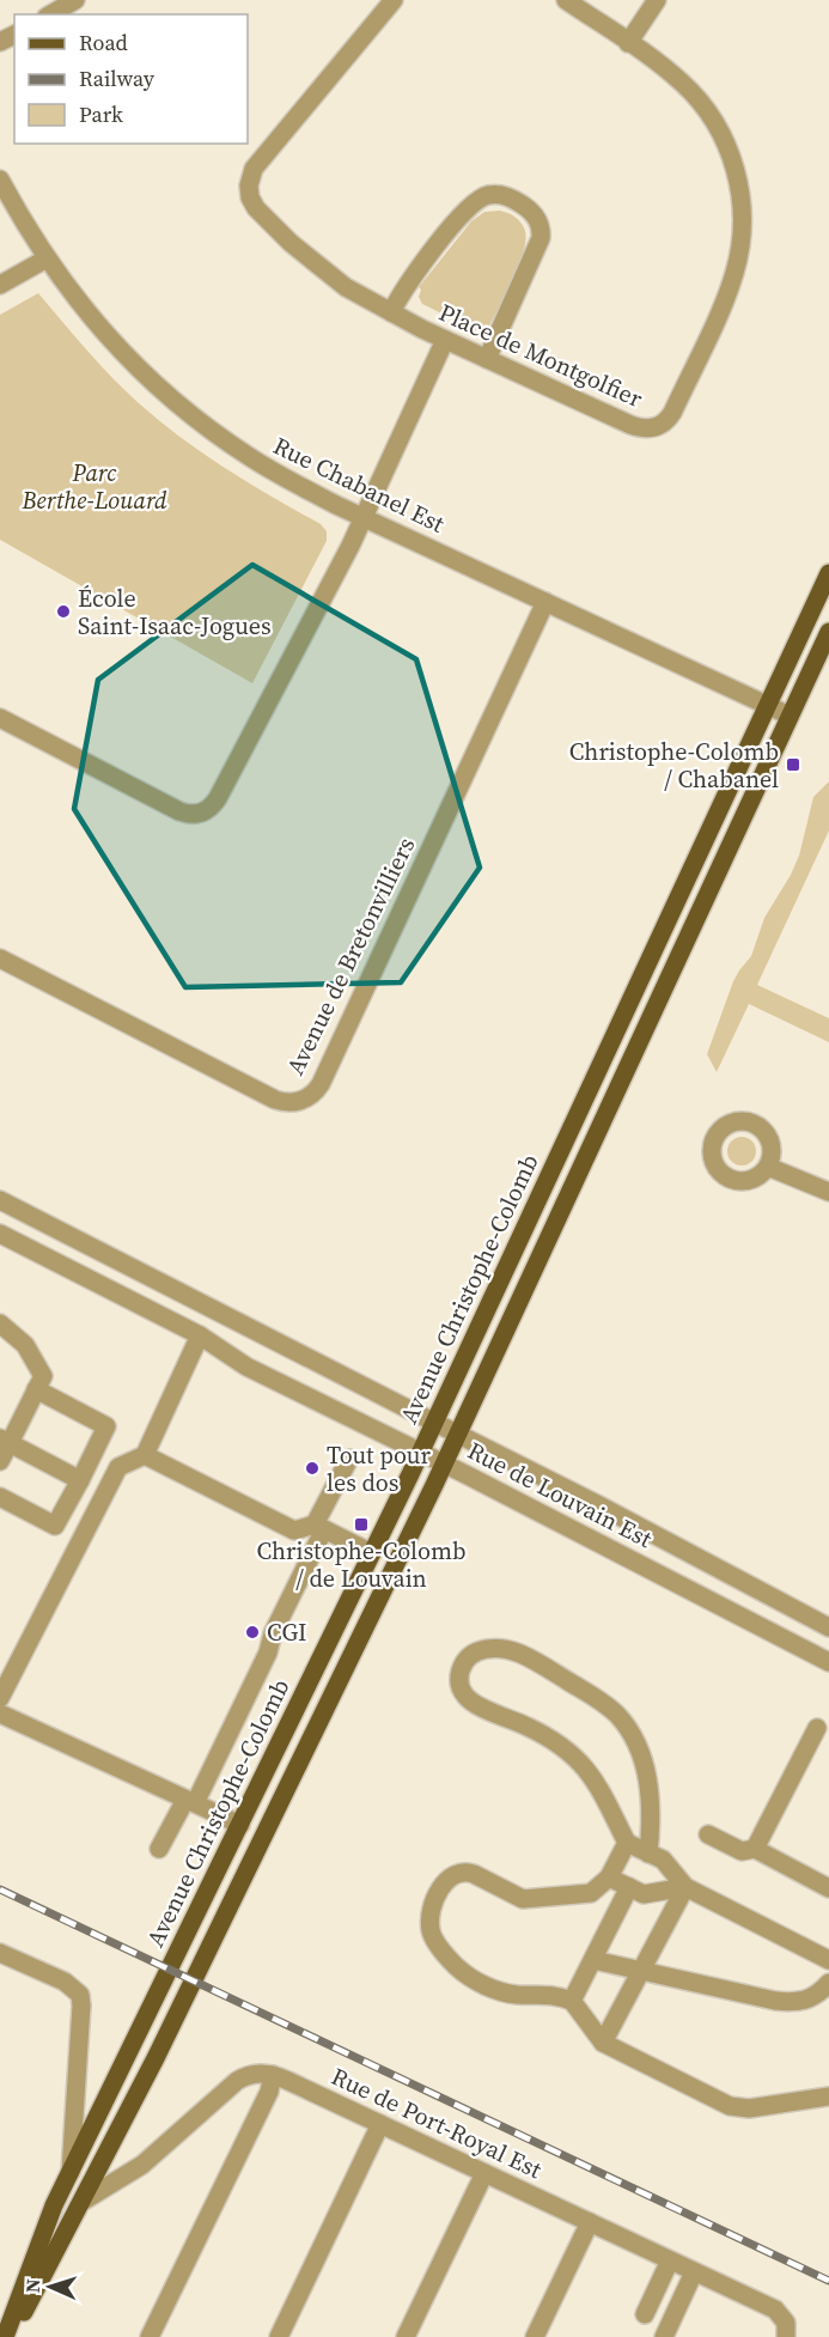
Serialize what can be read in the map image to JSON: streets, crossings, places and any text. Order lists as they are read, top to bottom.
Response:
{
  "streets": {
    "main road": ["Avenue Christophe-Colomb"],
    "street": [
      "Place de Montgolfier",
      "Rue Chabanel Est",
      "Avenue de Bretonvilliers",
      "Rue de Louvain Est",
      "Rue de Port-Royal Est"
    ]
  },
  "crossings": [
    ["Rue Chabanel Est", "Avenue de Bretonvilliers"],
    ["Rue Chabanel Est", "Avenue Christophe-Colomb"],
    ["Avenue Christophe-Colomb", "Rue de Louvain Est"]
  ],
  "parks": ["Parc Berthe-Louard"],
  "places": {
    "other": ["École Saint-Isaac-Jogues", "Tout pour les dos", "CGI"],
    "transit": ["Christophe-Colomb / Chabanel", "Christophe-Colomb / de Louvain"]
  },
  "legend": ["Road", "Railway", "Park"],
  "north": "left"
}
